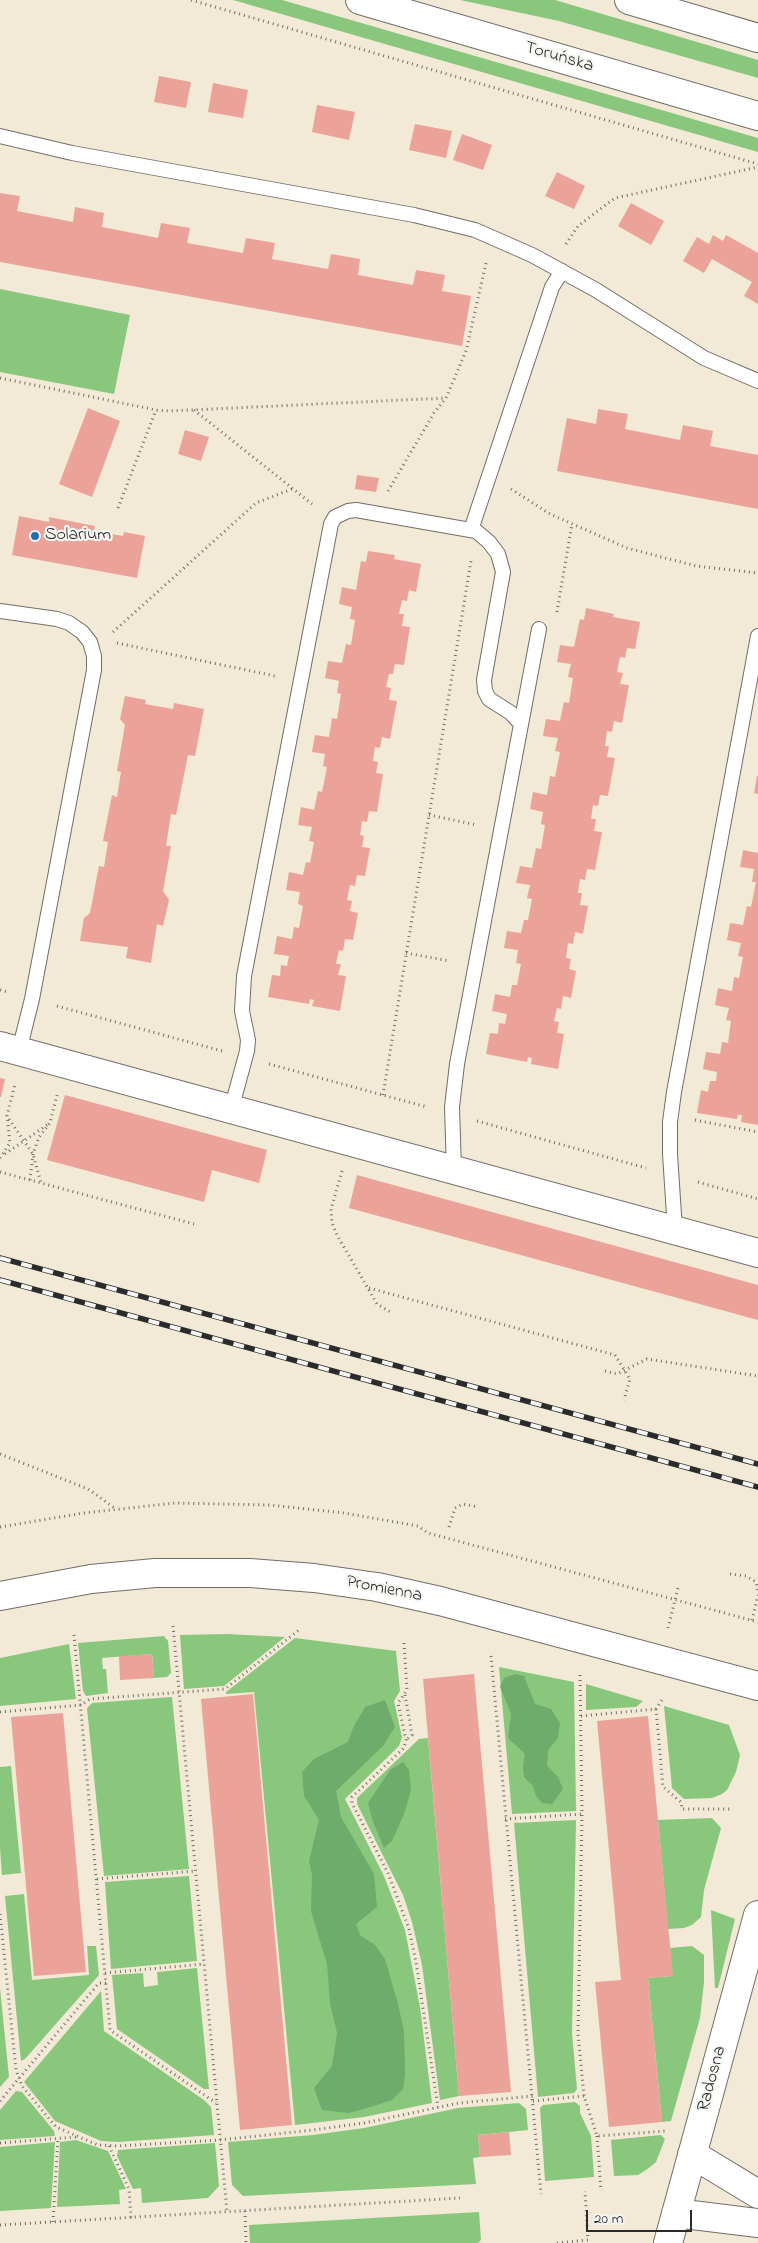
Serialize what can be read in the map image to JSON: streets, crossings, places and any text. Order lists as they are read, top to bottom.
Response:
{
  "streets": {
    "street": ["Toruńska", "Promienna", "Radosna"]
  },
  "places": ["Solarium"],
  "scale_bar": "20 m"
}
